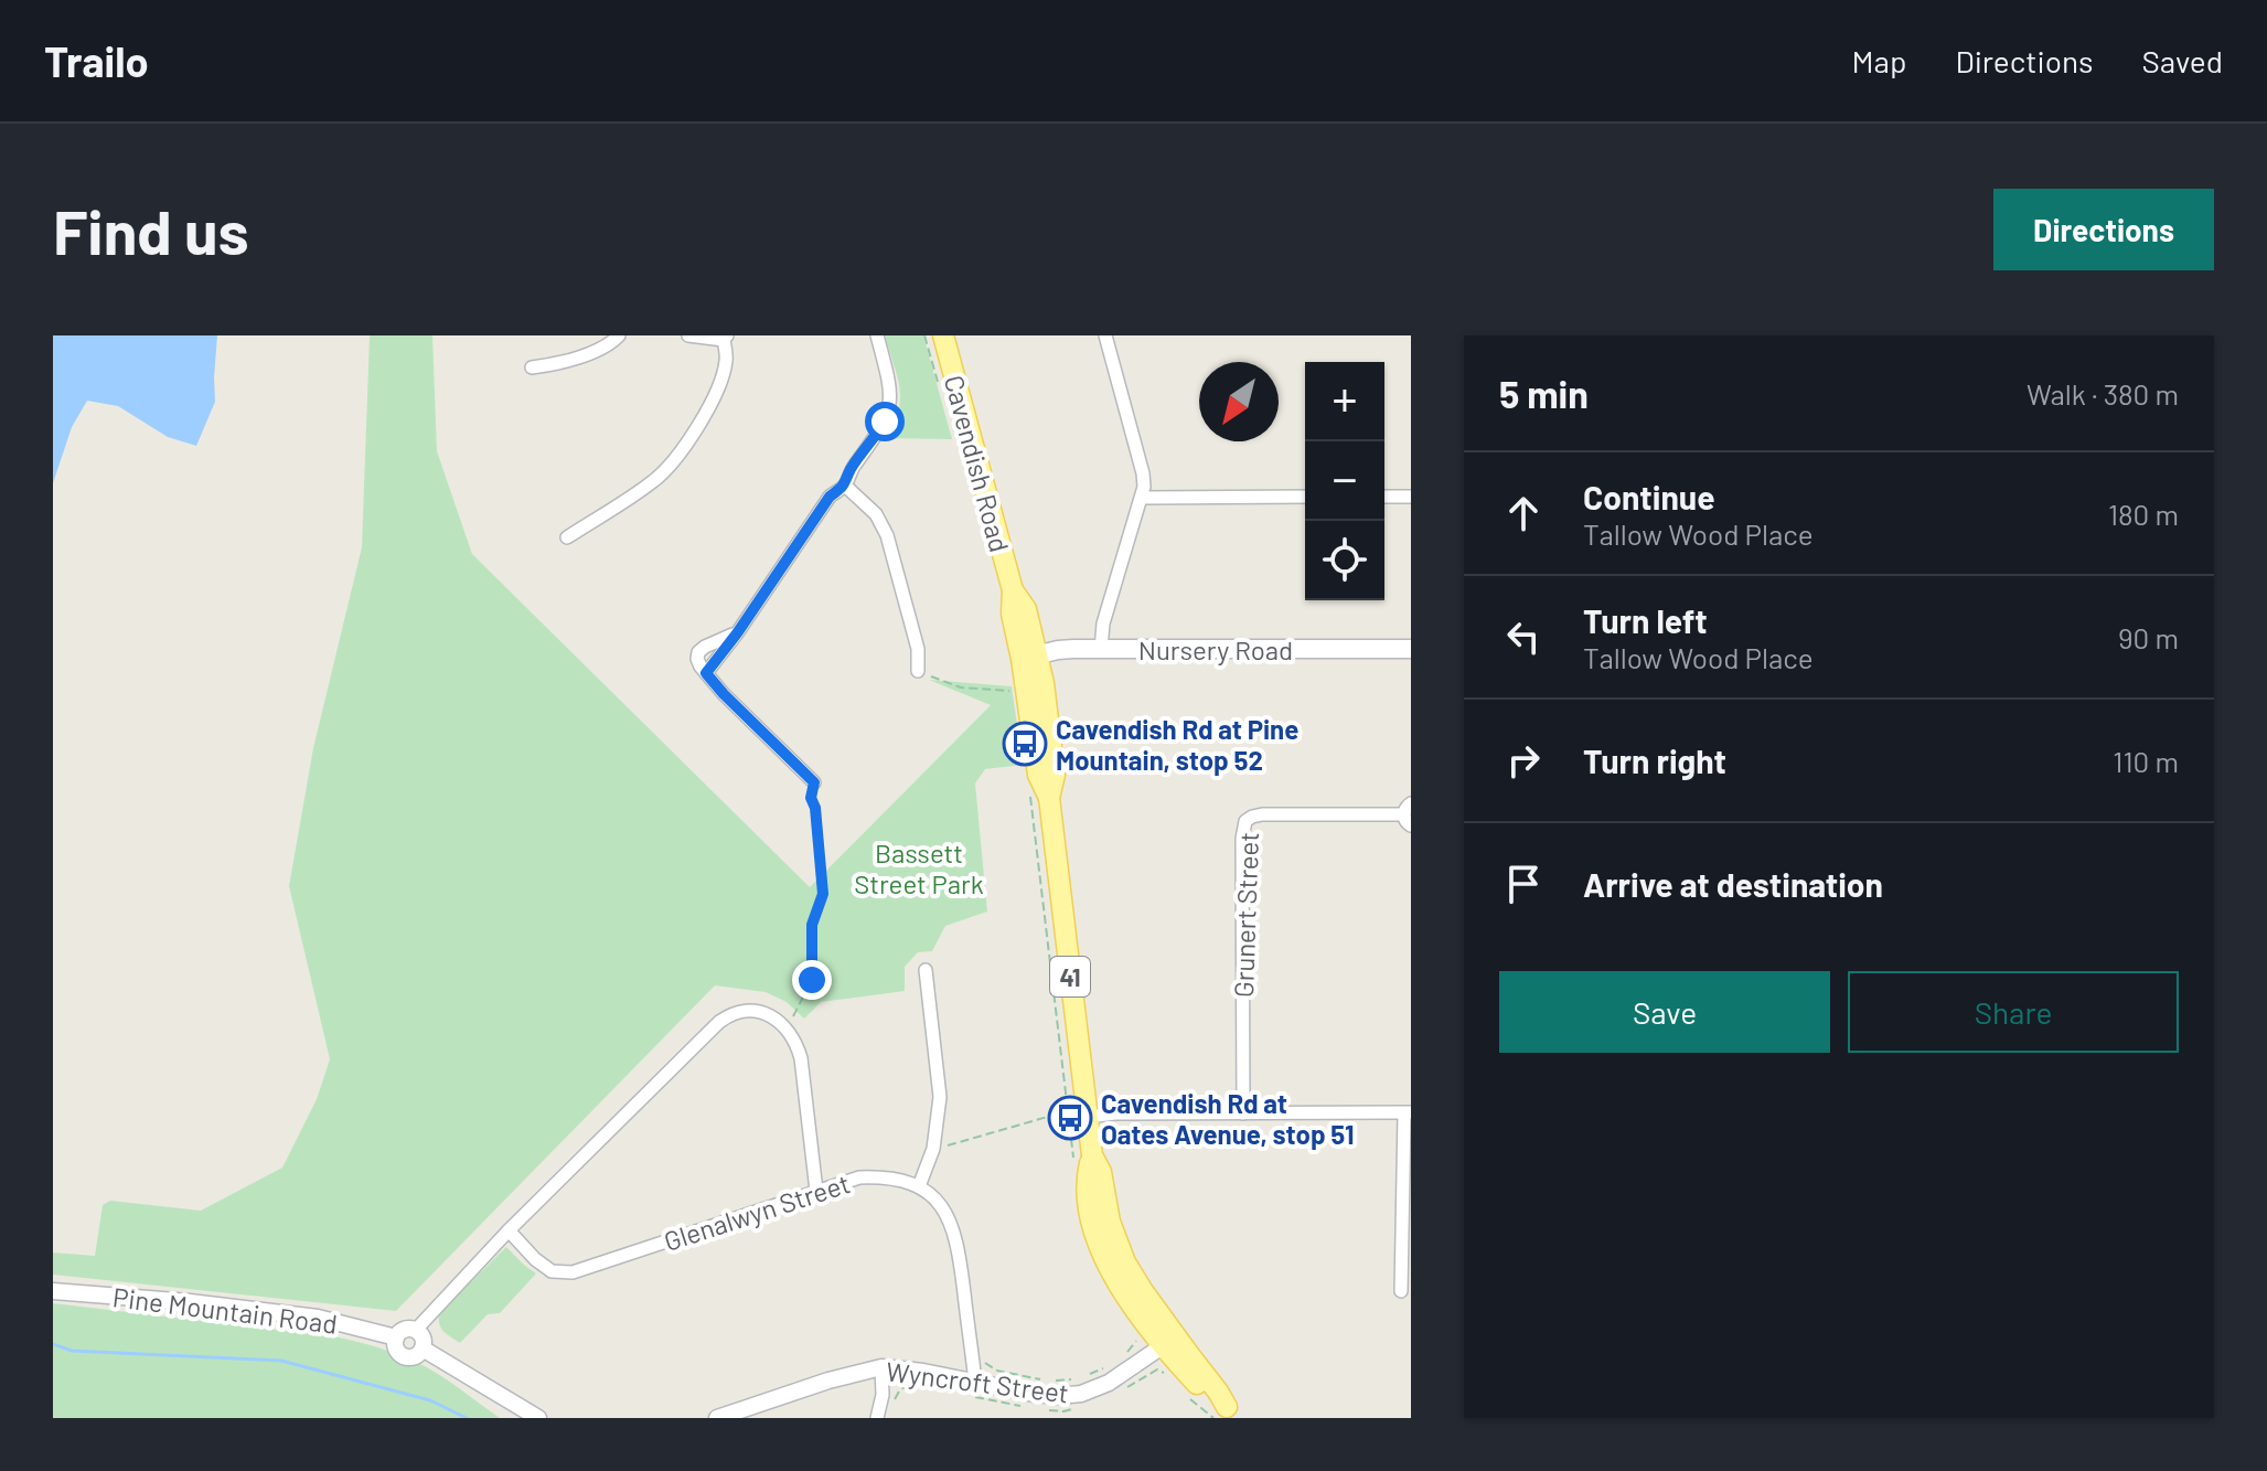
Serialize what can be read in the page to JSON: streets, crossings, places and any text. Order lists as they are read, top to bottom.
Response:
{
  "streets": {
    "main road": ["Cavendish Road", "Nursery Road", "41"],
    "street": [
      "Grunert Street",
      "Glenalwyn Street",
      "Pine Mountain Road",
      "Wyncroft Street"
    ]
  },
  "crossings": [
    ["Cavendish Road", "Nursery Road"],
    ["Cavendish Road", "Wyncroft Street"]
  ],
  "parks": ["Bassett Street Park"],
  "places": {
    "bus stop": ["Cavendish Rd at Pine Mountain, stop 52", "Cavendish Rd at Oates Avenue, stop 51"]
  },
  "north": "bottom left",
  "page": {
    "header": "Trailo",
    "nav": ["Map", "Directions", "Saved"],
    "buttons": [
      "Directions",
      ["Save", "Share"]
    ],
    "title": "Find us",
    "heading": ["5 min", "Walk · 380 m"],
    "map_buttons": ["+", "−"],
    "list": [
      ["Continue", "Tallow Wood Place", "180 m"],
      ["Turn left", "Tallow Wood Place", "90 m"],
      ["Turn right", "110 m"],
      "Arrive at destination"
    ]
  }
}
